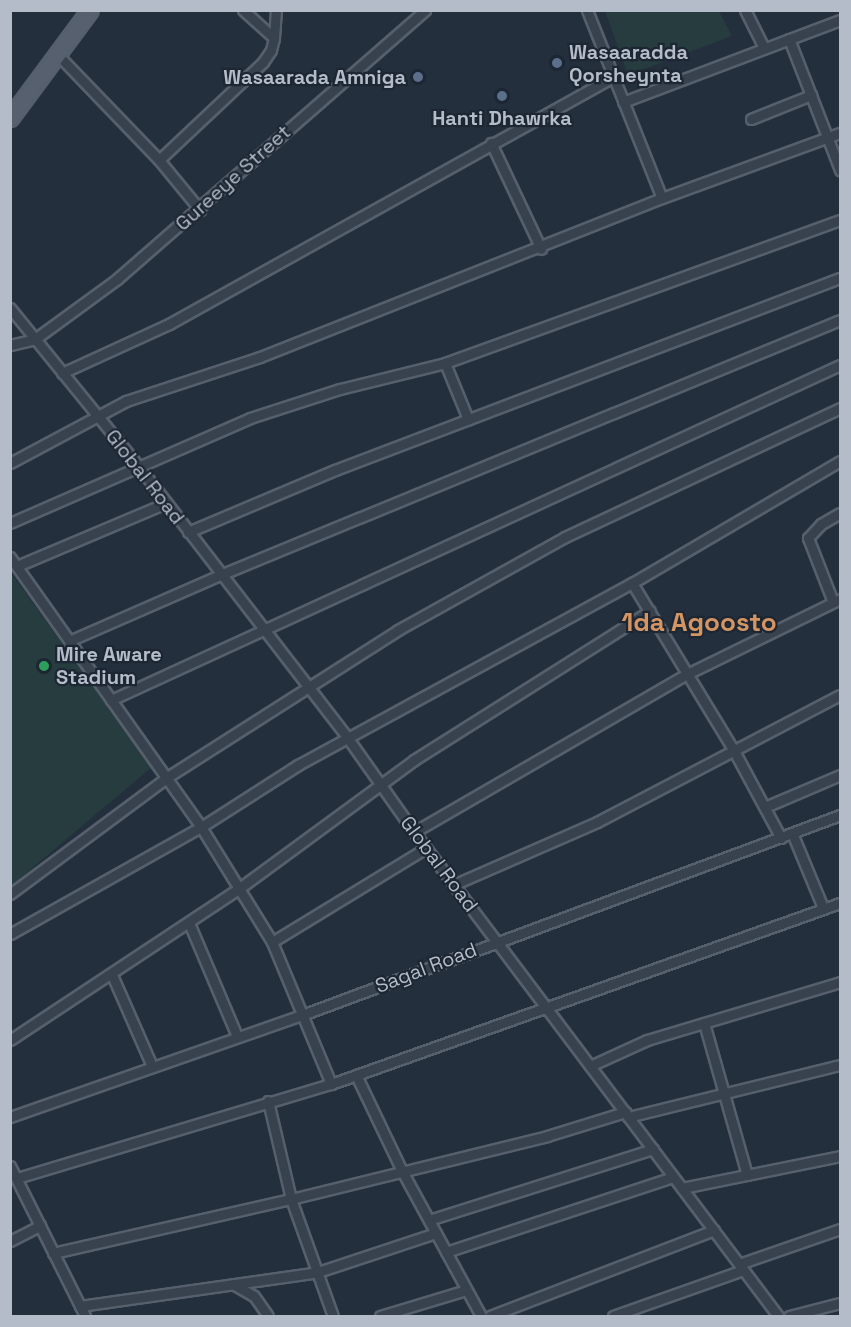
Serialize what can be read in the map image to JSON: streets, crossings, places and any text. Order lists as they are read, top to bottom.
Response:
{
  "streets": {
    "street": ["Gureeye Street", "Global Road", "Sagal Road"]
  },
  "crossings": [
    ["Gureeye Street", "Global Road"],
    ["Global Road", "Sagal Road"]
  ],
  "districts": ["1da Agoosto"],
  "places": [
    "Wasaaradda Qorsheynta",
    "Wasaarada Amniga",
    "Hanti Dhawrka",
    "Mire Aware Stadium"
  ]
}
